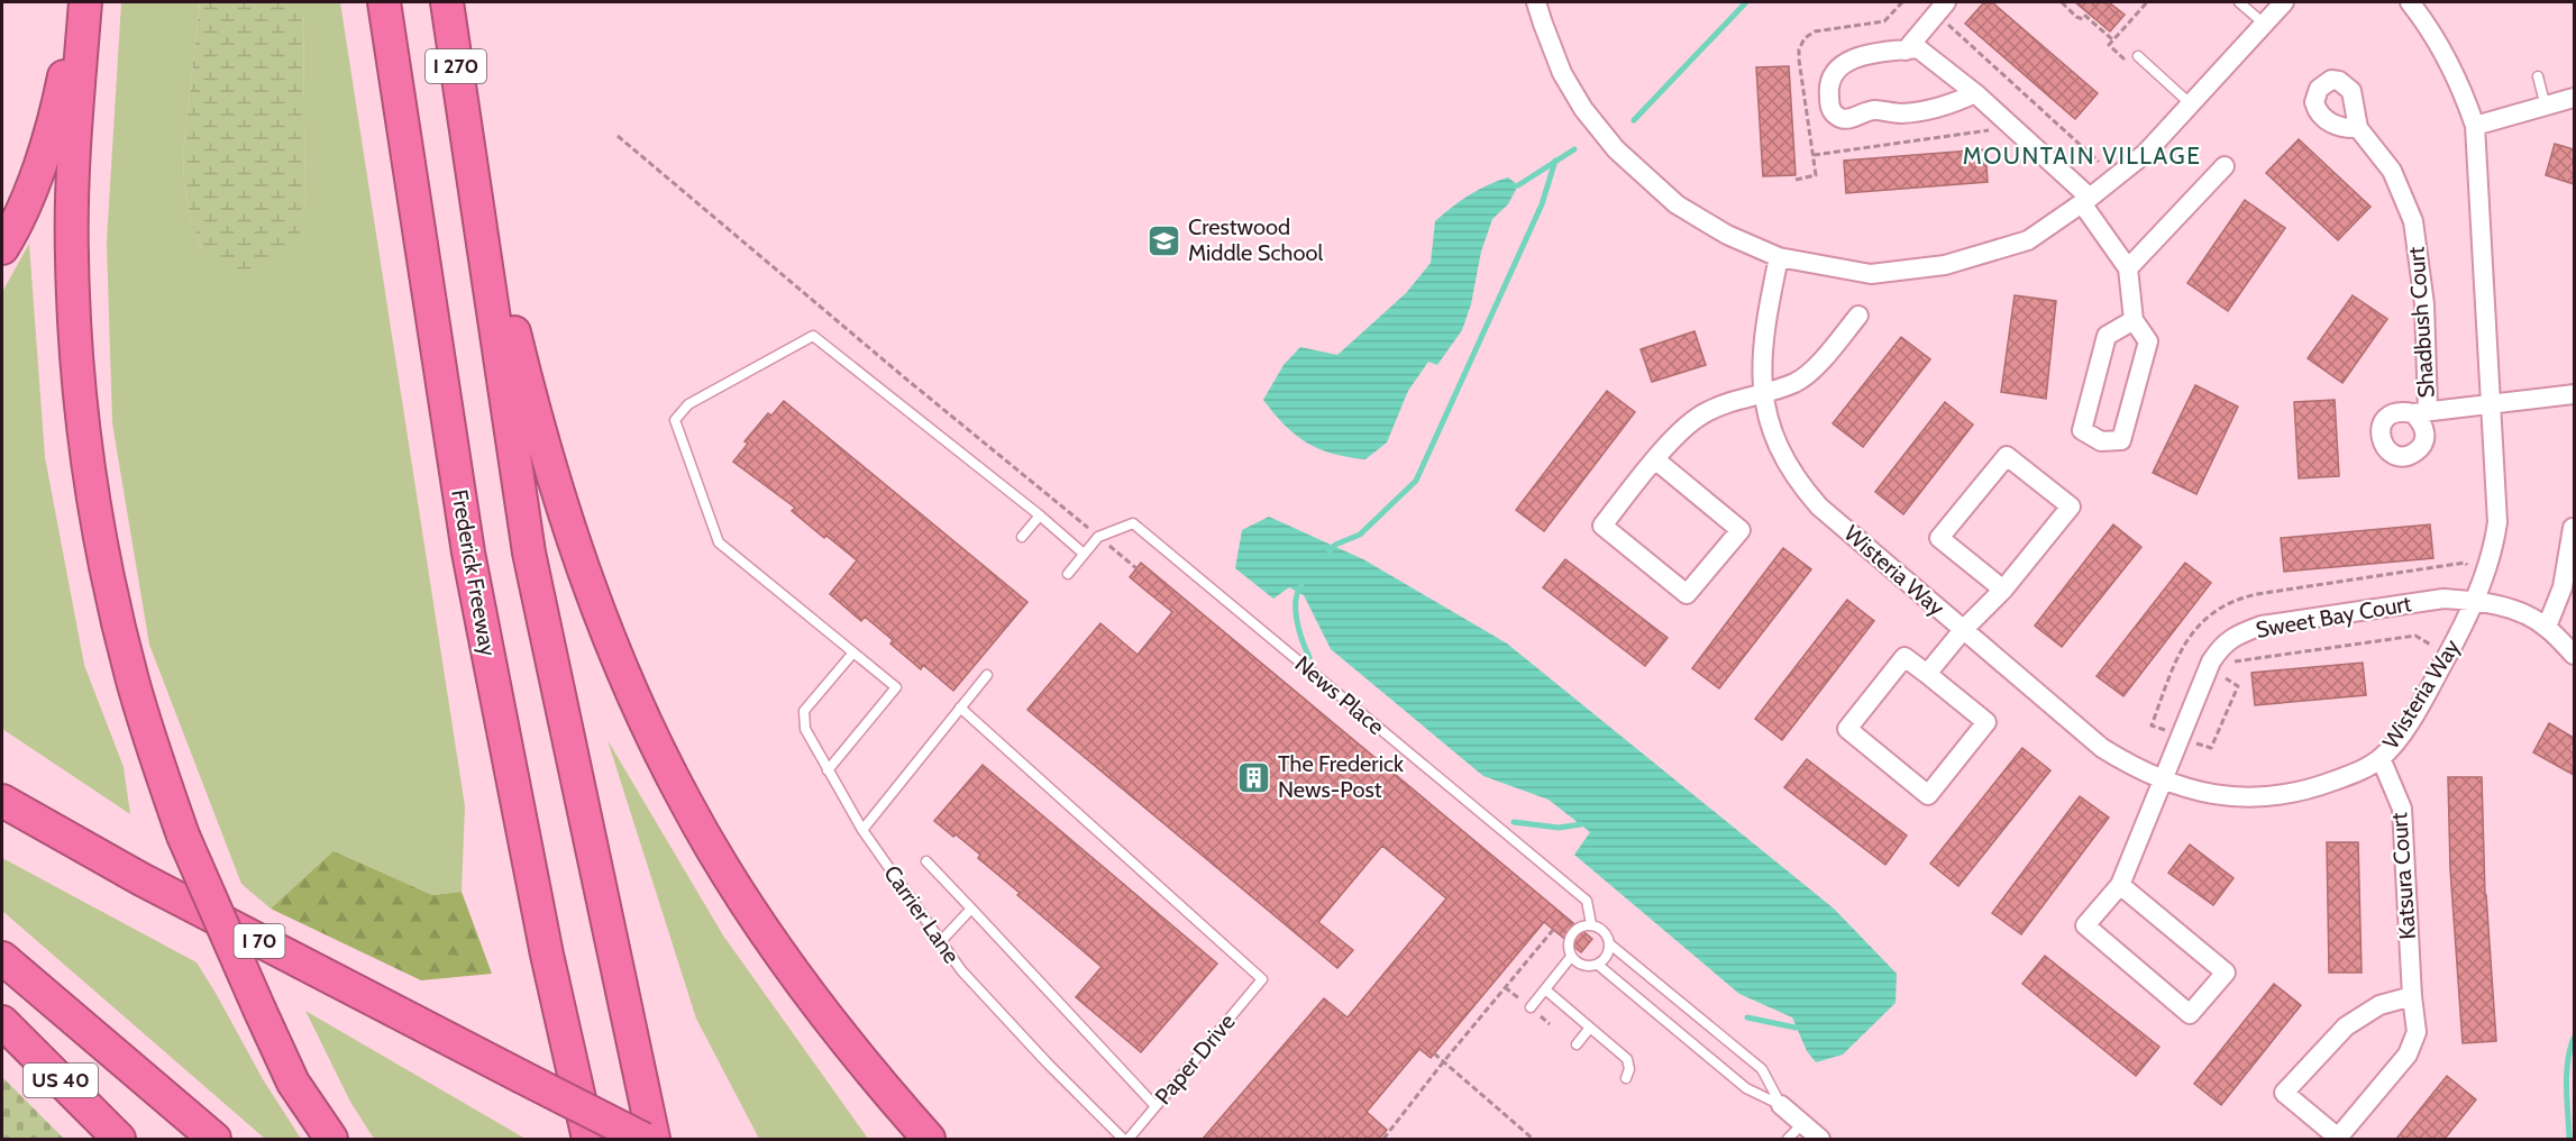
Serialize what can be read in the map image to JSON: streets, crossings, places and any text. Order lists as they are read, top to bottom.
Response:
{
  "streets": {
    "highway": [
      "I 270",
      "Frederick Freeway",
      "I 70",
      "US 40"
    ],
    "street": [
      "Shadbush Court",
      "Wisteria Way",
      "Sweet Bay Court",
      "Katsura Court"
    ],
    "lane": ["News Place", "Carrier Lane", "Paper Drive"]
  },
  "crossings": [
    ["Shadbush Court", "Wisteria Way"],
    ["Wisteria Way", "Sweet Bay Court"],
    ["Wisteria Way", "Katsura Court"]
  ],
  "districts": ["MOUNTAIN VILLAGE"],
  "places": {
    "school or university": ["Crestwood Middle School"],
    "building": ["The Frederick News-Post"]
  }
}
